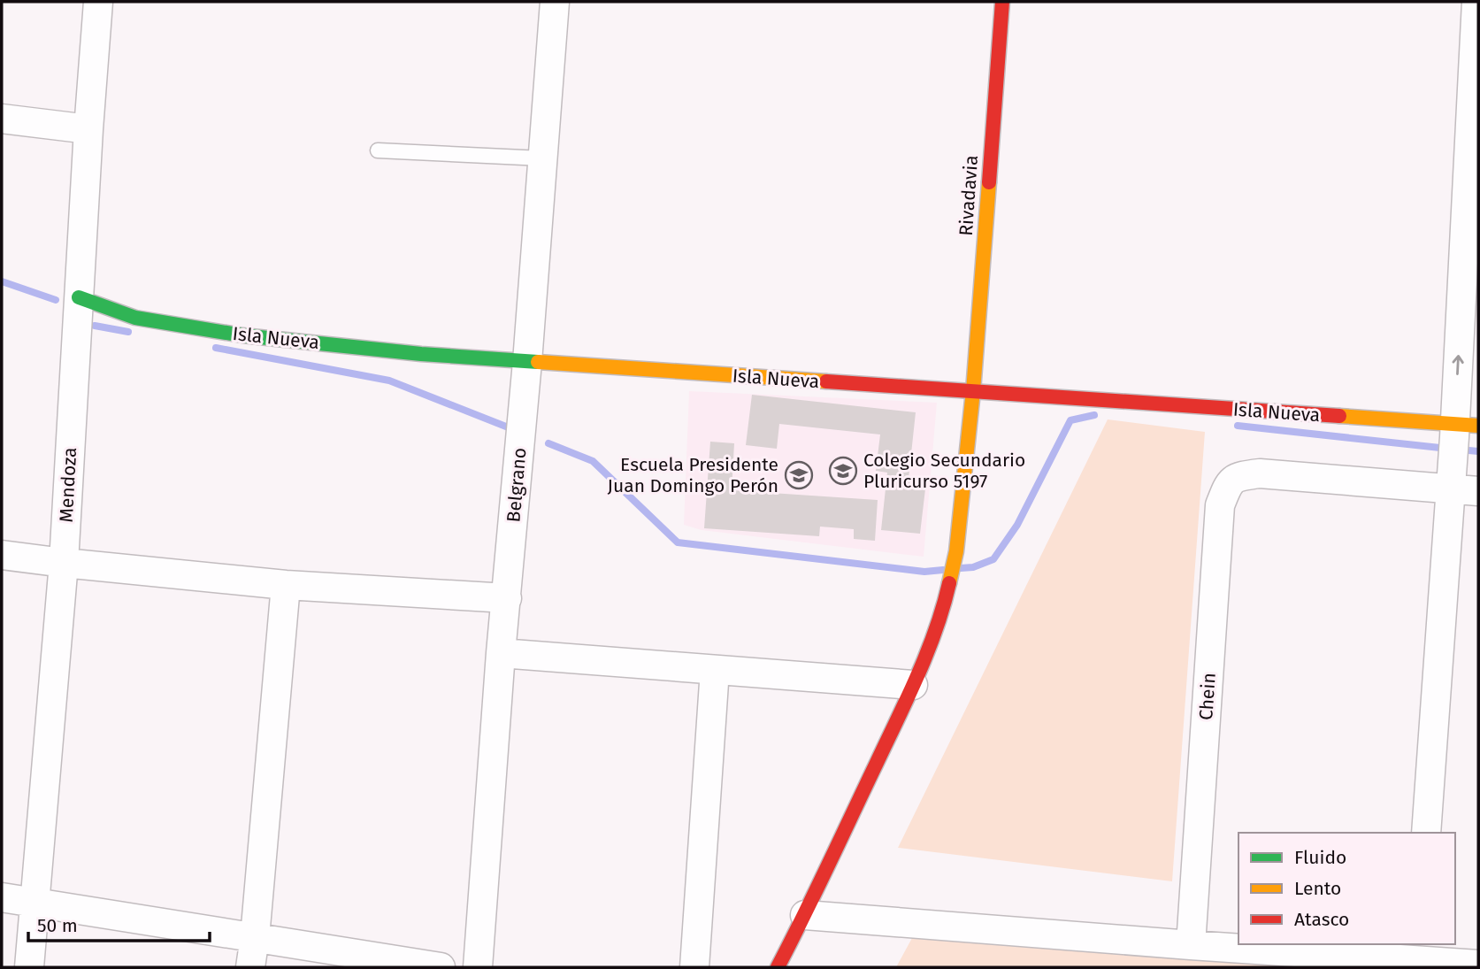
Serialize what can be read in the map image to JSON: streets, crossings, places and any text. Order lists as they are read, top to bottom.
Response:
{
  "streets": {
    "street": [
      "Rivadavia",
      "Isla Nueva",
      "Mendoza",
      "Belgrano",
      "Chein"
    ]
  },
  "crossings": [
    ["Rivadavia", "Isla Nueva"],
    ["Isla Nueva", "Mendoza"],
    ["Isla Nueva", "Belgrano"]
  ],
  "places": {
    "school or university": ["Colegio Secundario Pluricurso 5197", "Escuela Presidente Juan Domingo Perón"]
  },
  "legend": ["Fluido", "Lento", "Atasco"],
  "scale_bar": "50 m"
}
